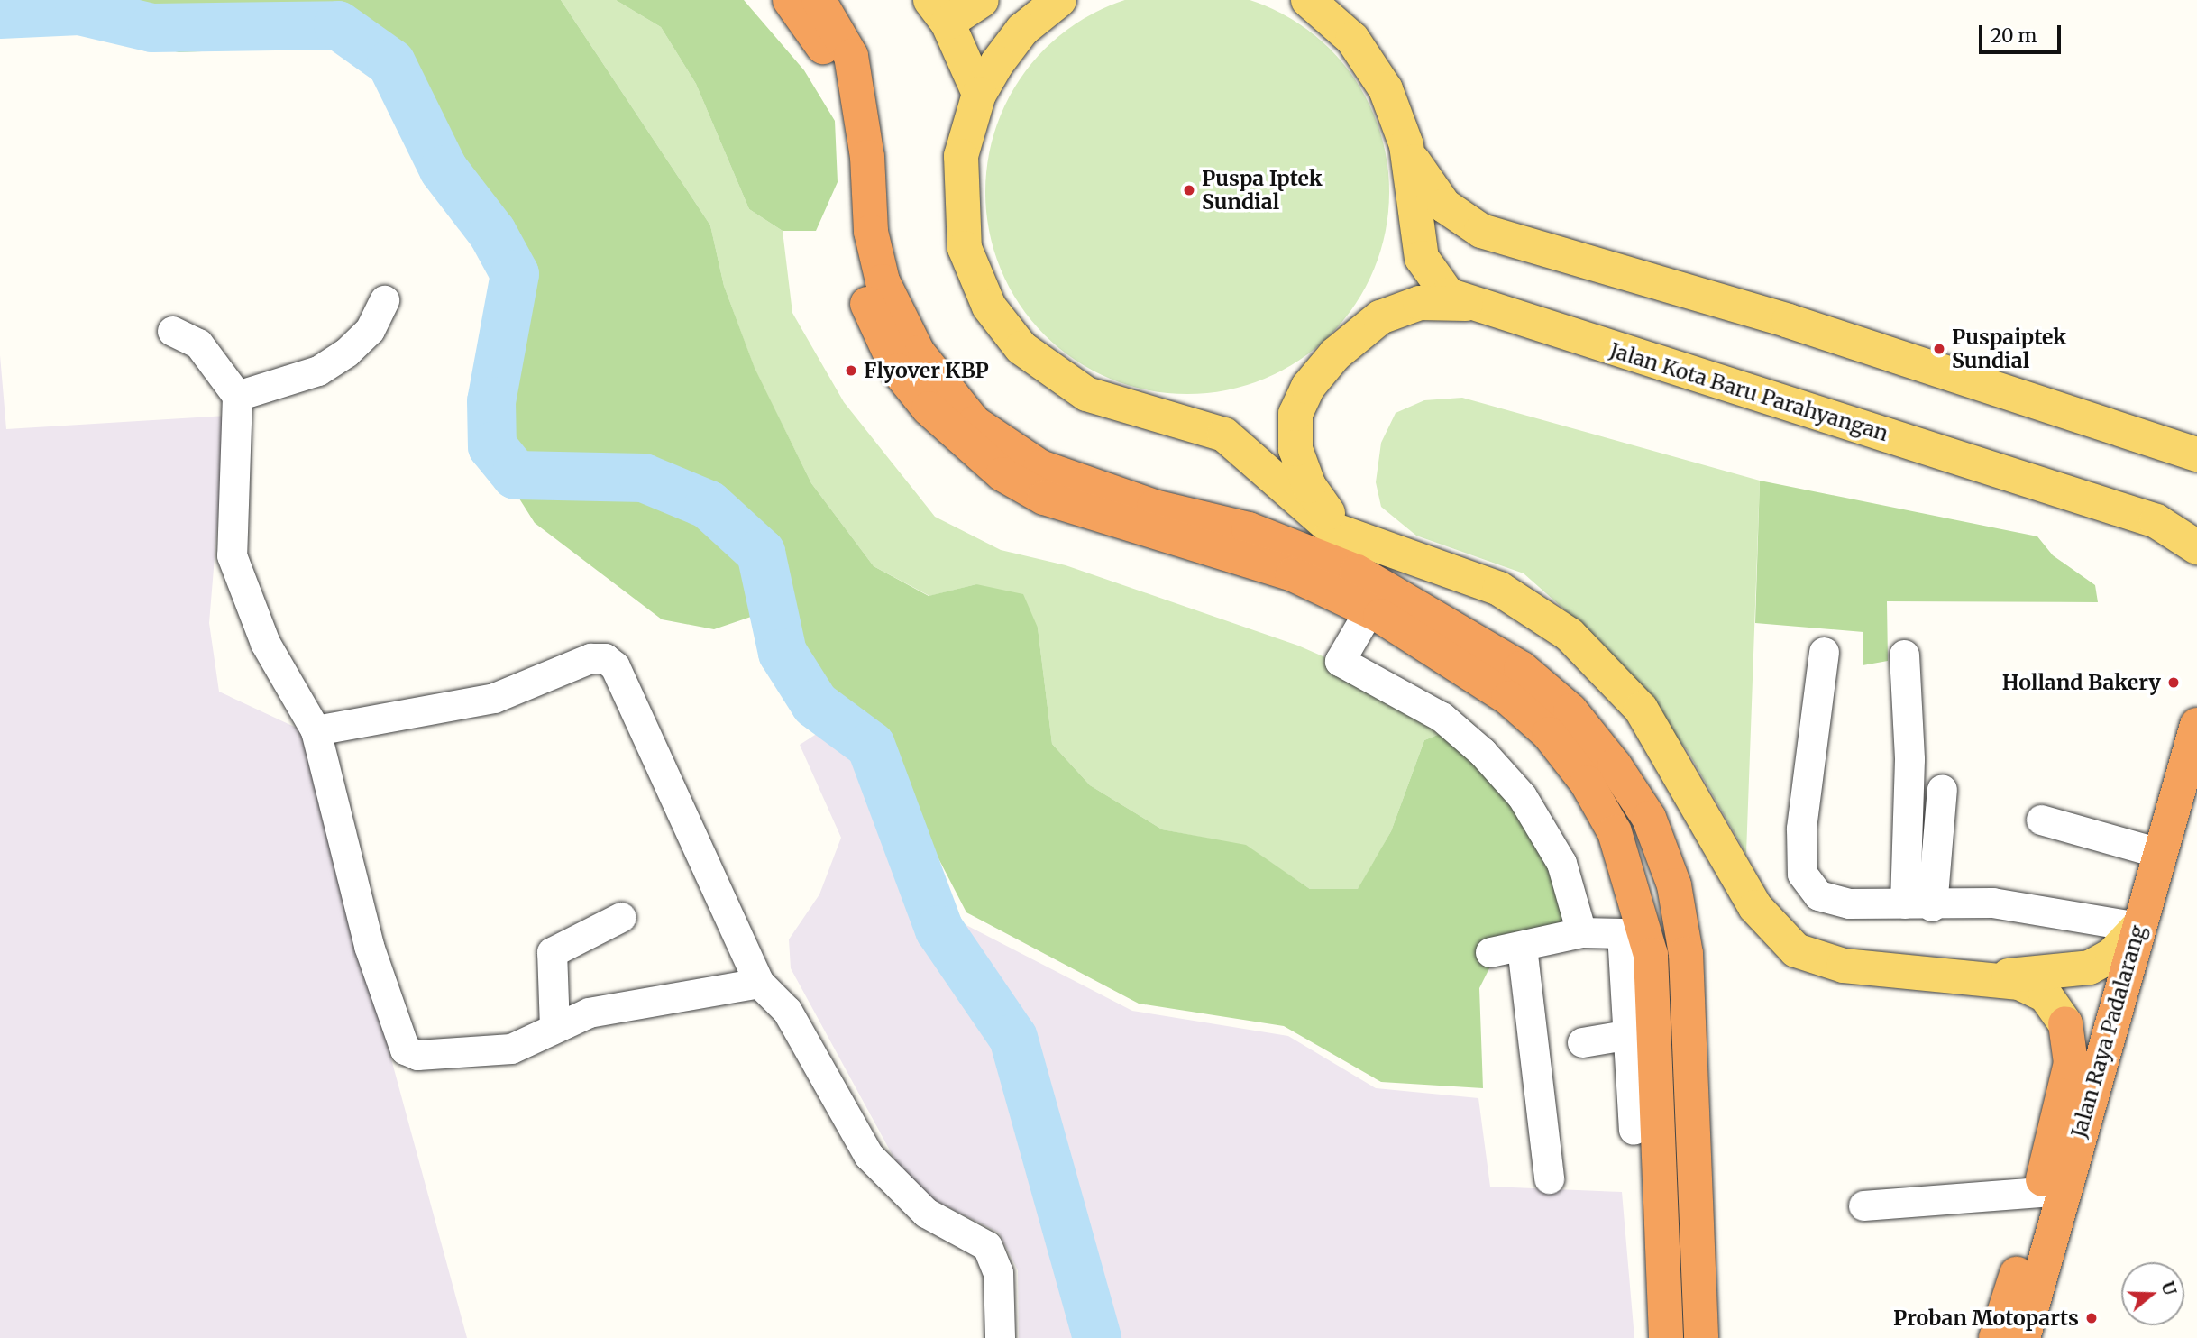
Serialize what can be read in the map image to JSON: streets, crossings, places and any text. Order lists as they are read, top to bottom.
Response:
{
  "streets": {
    "highway": ["Jalan Raya Padalarang"],
    "main road": ["Jalan Kota Baru Parahyangan"]
  },
  "places": [
    "Puspa Iptek Sundial",
    "Puspaiptek Sundial",
    "Flyover KBP",
    "Holland Bakery",
    "Proban Motoparts"
  ],
  "scale_bar": "20 m",
  "north": "right"
}
